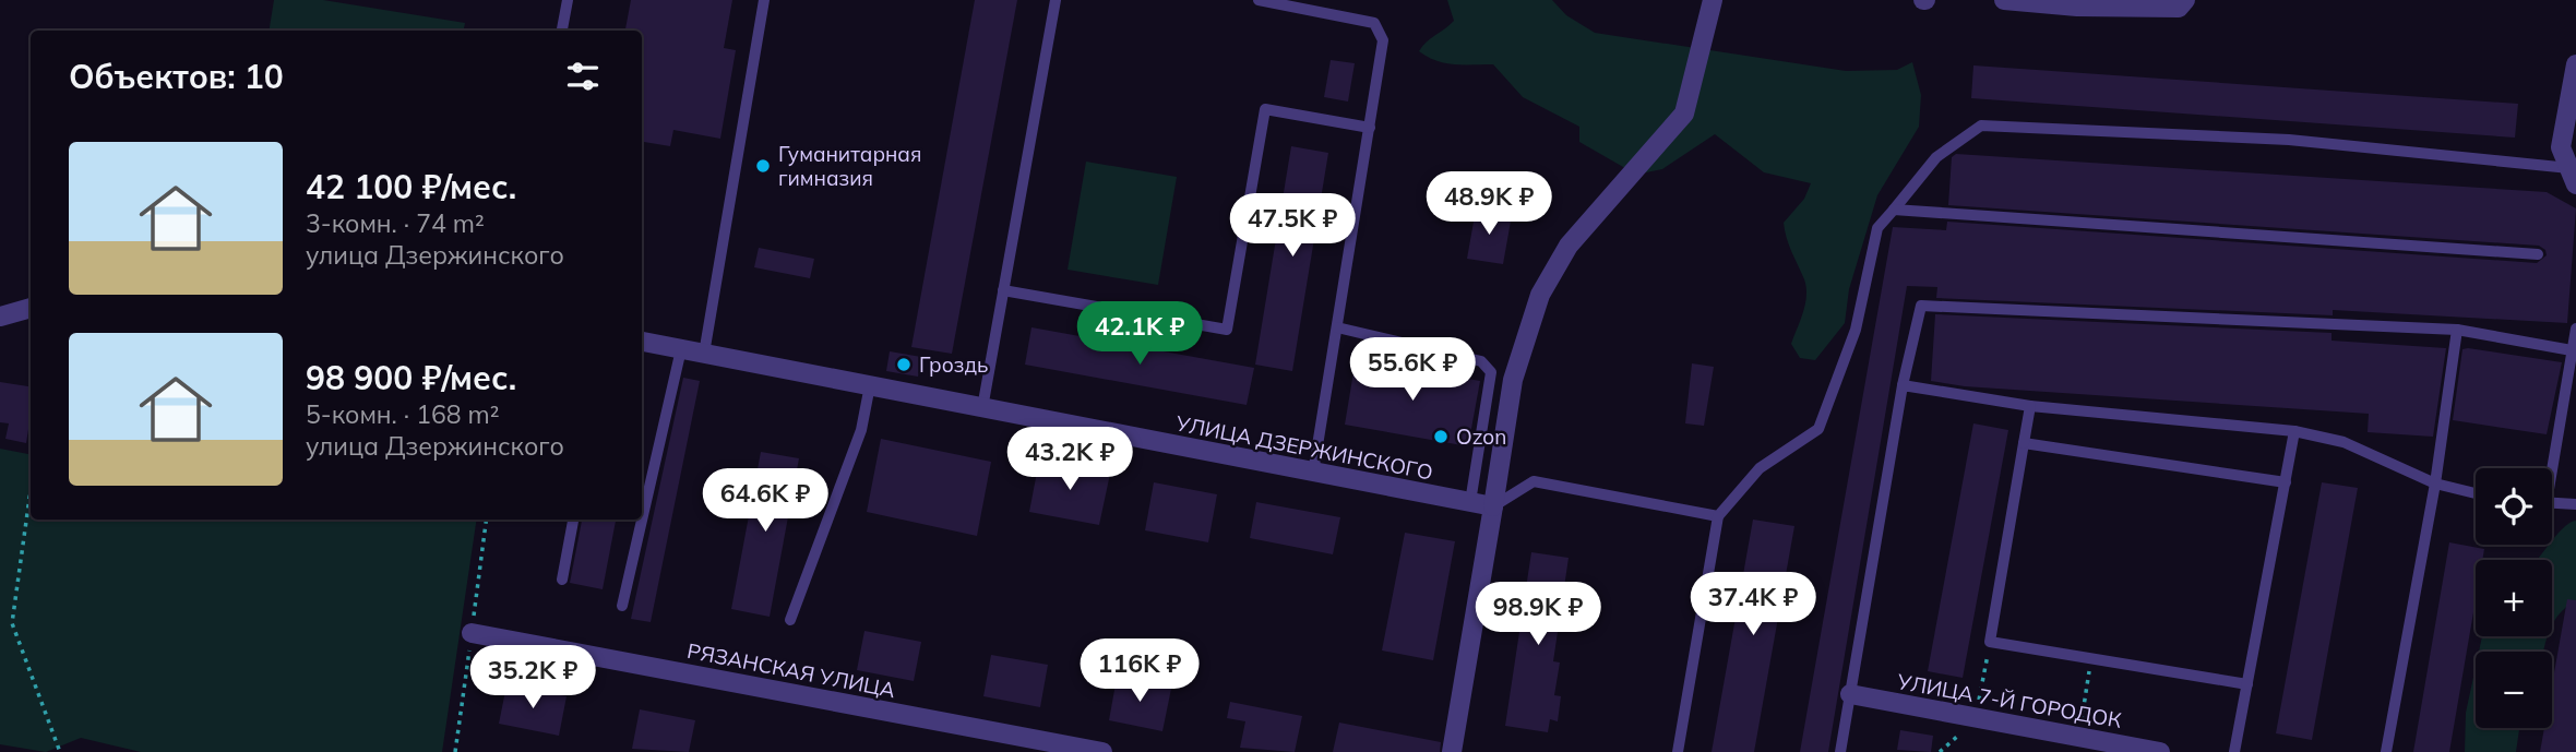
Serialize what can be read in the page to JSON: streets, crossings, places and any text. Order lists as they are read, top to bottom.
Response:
{
  "streets": {
    "street": ["УЛИЦА ДЗЕРЖИНСКОГО", "РЯЗАНСКАЯ УЛИЦА", "УЛИЦА 7-Й ГОРОДОК"]
  },
  "places": ["Гуманитарная гимназия", "Гроздь", "Ozon"],
  "page": {
    "heading": "Объектов: 10",
    "list": [
      {
        "name": "42 100 ₽/мес.",
        "note": "3-комн. · 74 m² · улица Дзержинского"
      },
      {
        "name": "98 900 ₽/мес.",
        "note": "5-комн. · 168 m² · улица Дзержинского"
      }
    ],
    "price": [
      "48.9K ₽",
      "47.5K ₽",
      "42.1K ₽",
      "55.6K ₽",
      "43.2K ₽",
      "64.6K ₽",
      "37.4K ₽",
      "98.9K ₽",
      "116K ₽",
      "35.2K ₽"
    ],
    "map_buttons": ["+", "−"]
  }
}
